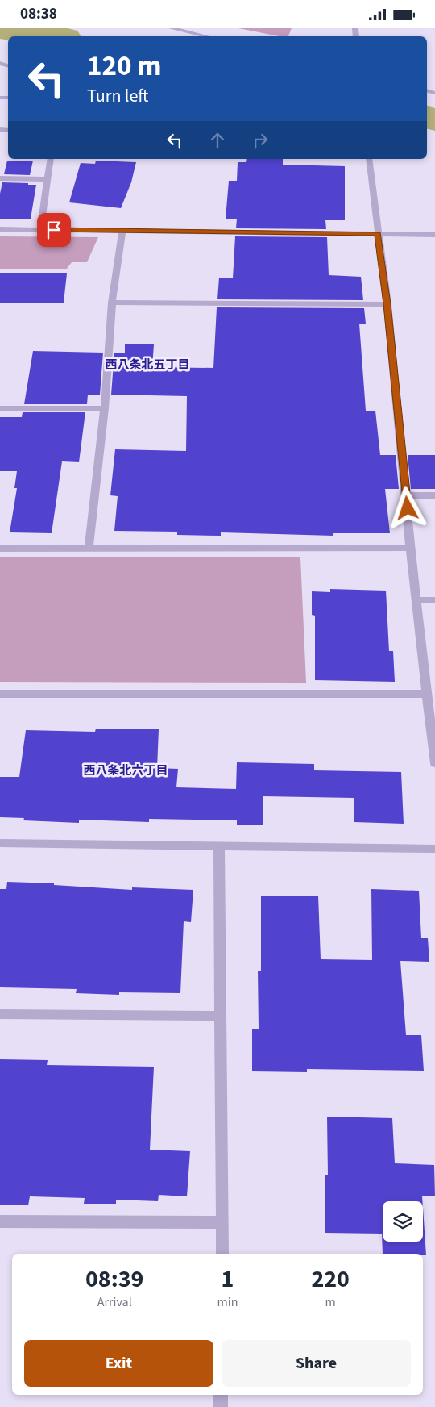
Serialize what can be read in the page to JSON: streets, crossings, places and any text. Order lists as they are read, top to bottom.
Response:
{
  "districts": ["西八条北五丁目", "西八条北六丁目"],
  "page": {
    "status": "08:38",
    "turn": ["120 m", "Turn left"],
    "eta": [
      "08:39",
      "Arrival",
      "1",
      "min",
      "220",
      "m"
    ],
    "buttons": ["Exit", "Share"]
  }
}
